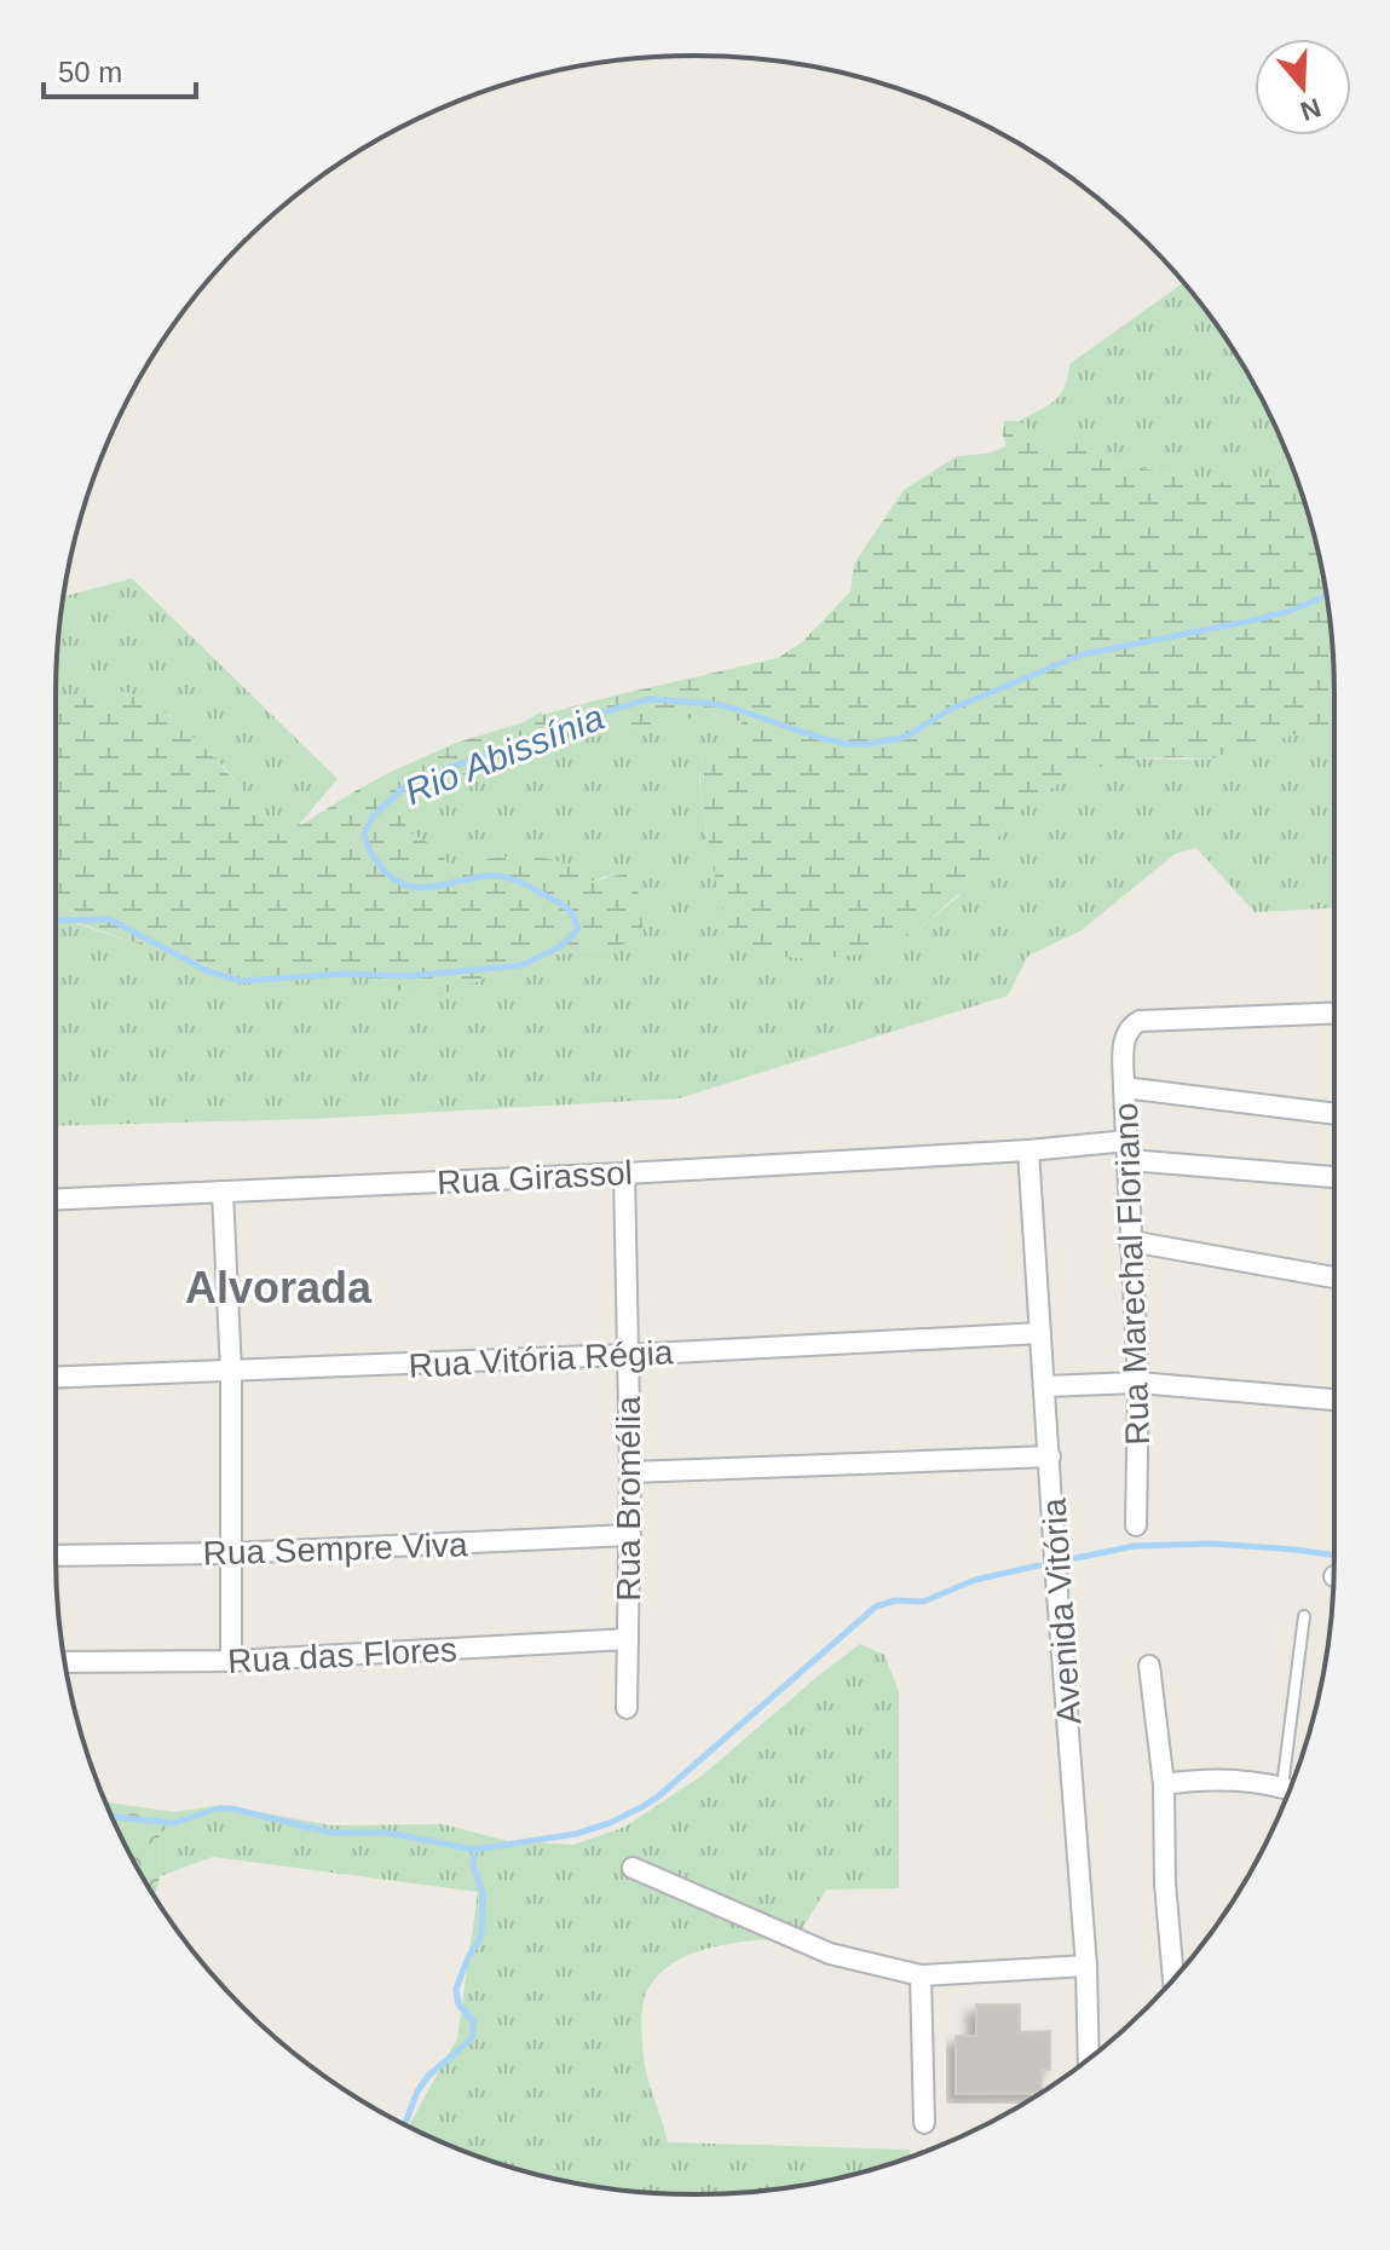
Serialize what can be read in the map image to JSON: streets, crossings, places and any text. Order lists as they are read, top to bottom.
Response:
{
  "streets": {
    "street": [
      "Rua Girassol",
      "Rua Marechal Floriano",
      "Rua Vitória Régia",
      "Rua Bromélia",
      "Rua Sempre Viva",
      "Avenida Vitória",
      "Rua das Flores"
    ]
  },
  "crossings": [
    ["Rua Girassol", "Rua Marechal Floriano"],
    ["Rua Girassol", "Rua Bromélia"],
    ["Rua Girassol", "Avenida Vitória"],
    ["Rua Vitória Régia", "Rua Bromélia"],
    ["Rua Vitória Régia", "Avenida Vitória"],
    ["Rua Bromélia", "Rua Sempre Viva"],
    ["Rua Bromélia", "Rua das Flores"]
  ],
  "districts": ["Alvorada"],
  "water": ["Rio Abissínia"],
  "scale_bar": "50 m",
  "north": "bottom"
}
